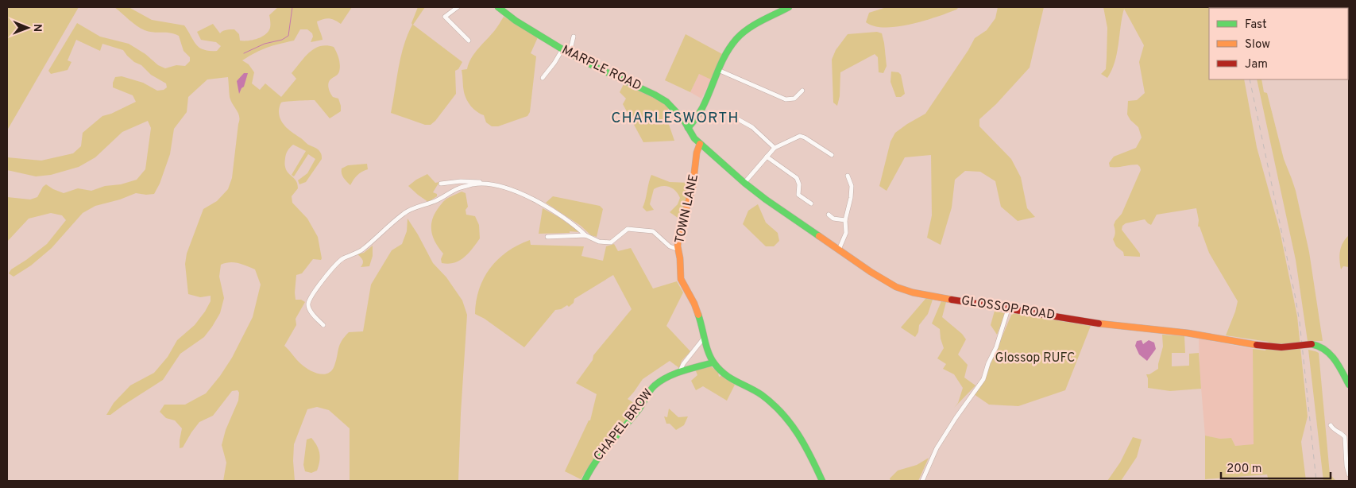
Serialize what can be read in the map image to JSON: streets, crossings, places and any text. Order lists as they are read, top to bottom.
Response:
{
  "streets": {
    "main road": [
      "MARPLE ROAD",
      "TOWN LANE",
      "GLOSSOP ROAD",
      "CHAPEL BROW"
    ]
  },
  "crossings": [
    ["MARPLE ROAD", "GLOSSOP ROAD"],
    ["TOWN LANE", "GLOSSOP ROAD"],
    ["TOWN LANE", "CHAPEL BROW"]
  ],
  "districts": ["CHARLESWORTH"],
  "parks": ["Glossop RUFC"],
  "legend": ["Fast", "Slow", "Jam"],
  "scale_bar": "200 m",
  "north": "right"
}
